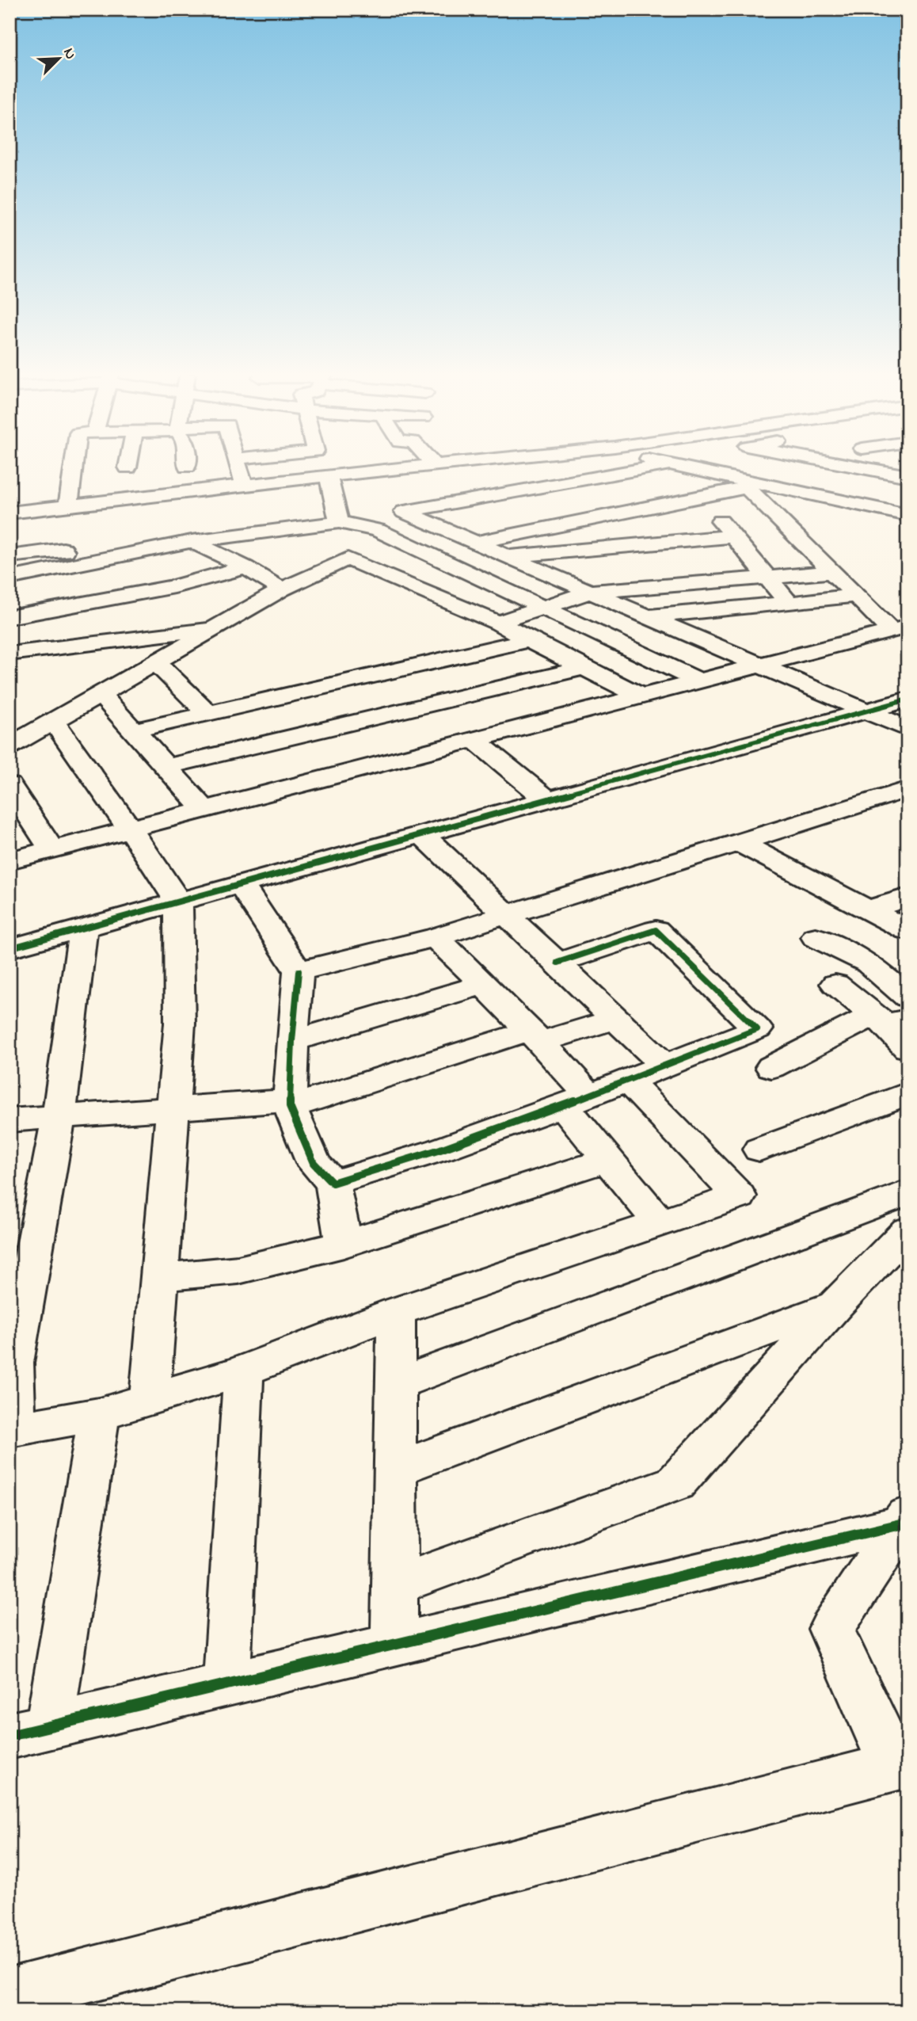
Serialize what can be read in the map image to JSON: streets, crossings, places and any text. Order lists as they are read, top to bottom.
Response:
{
  "north": "top right"
}
